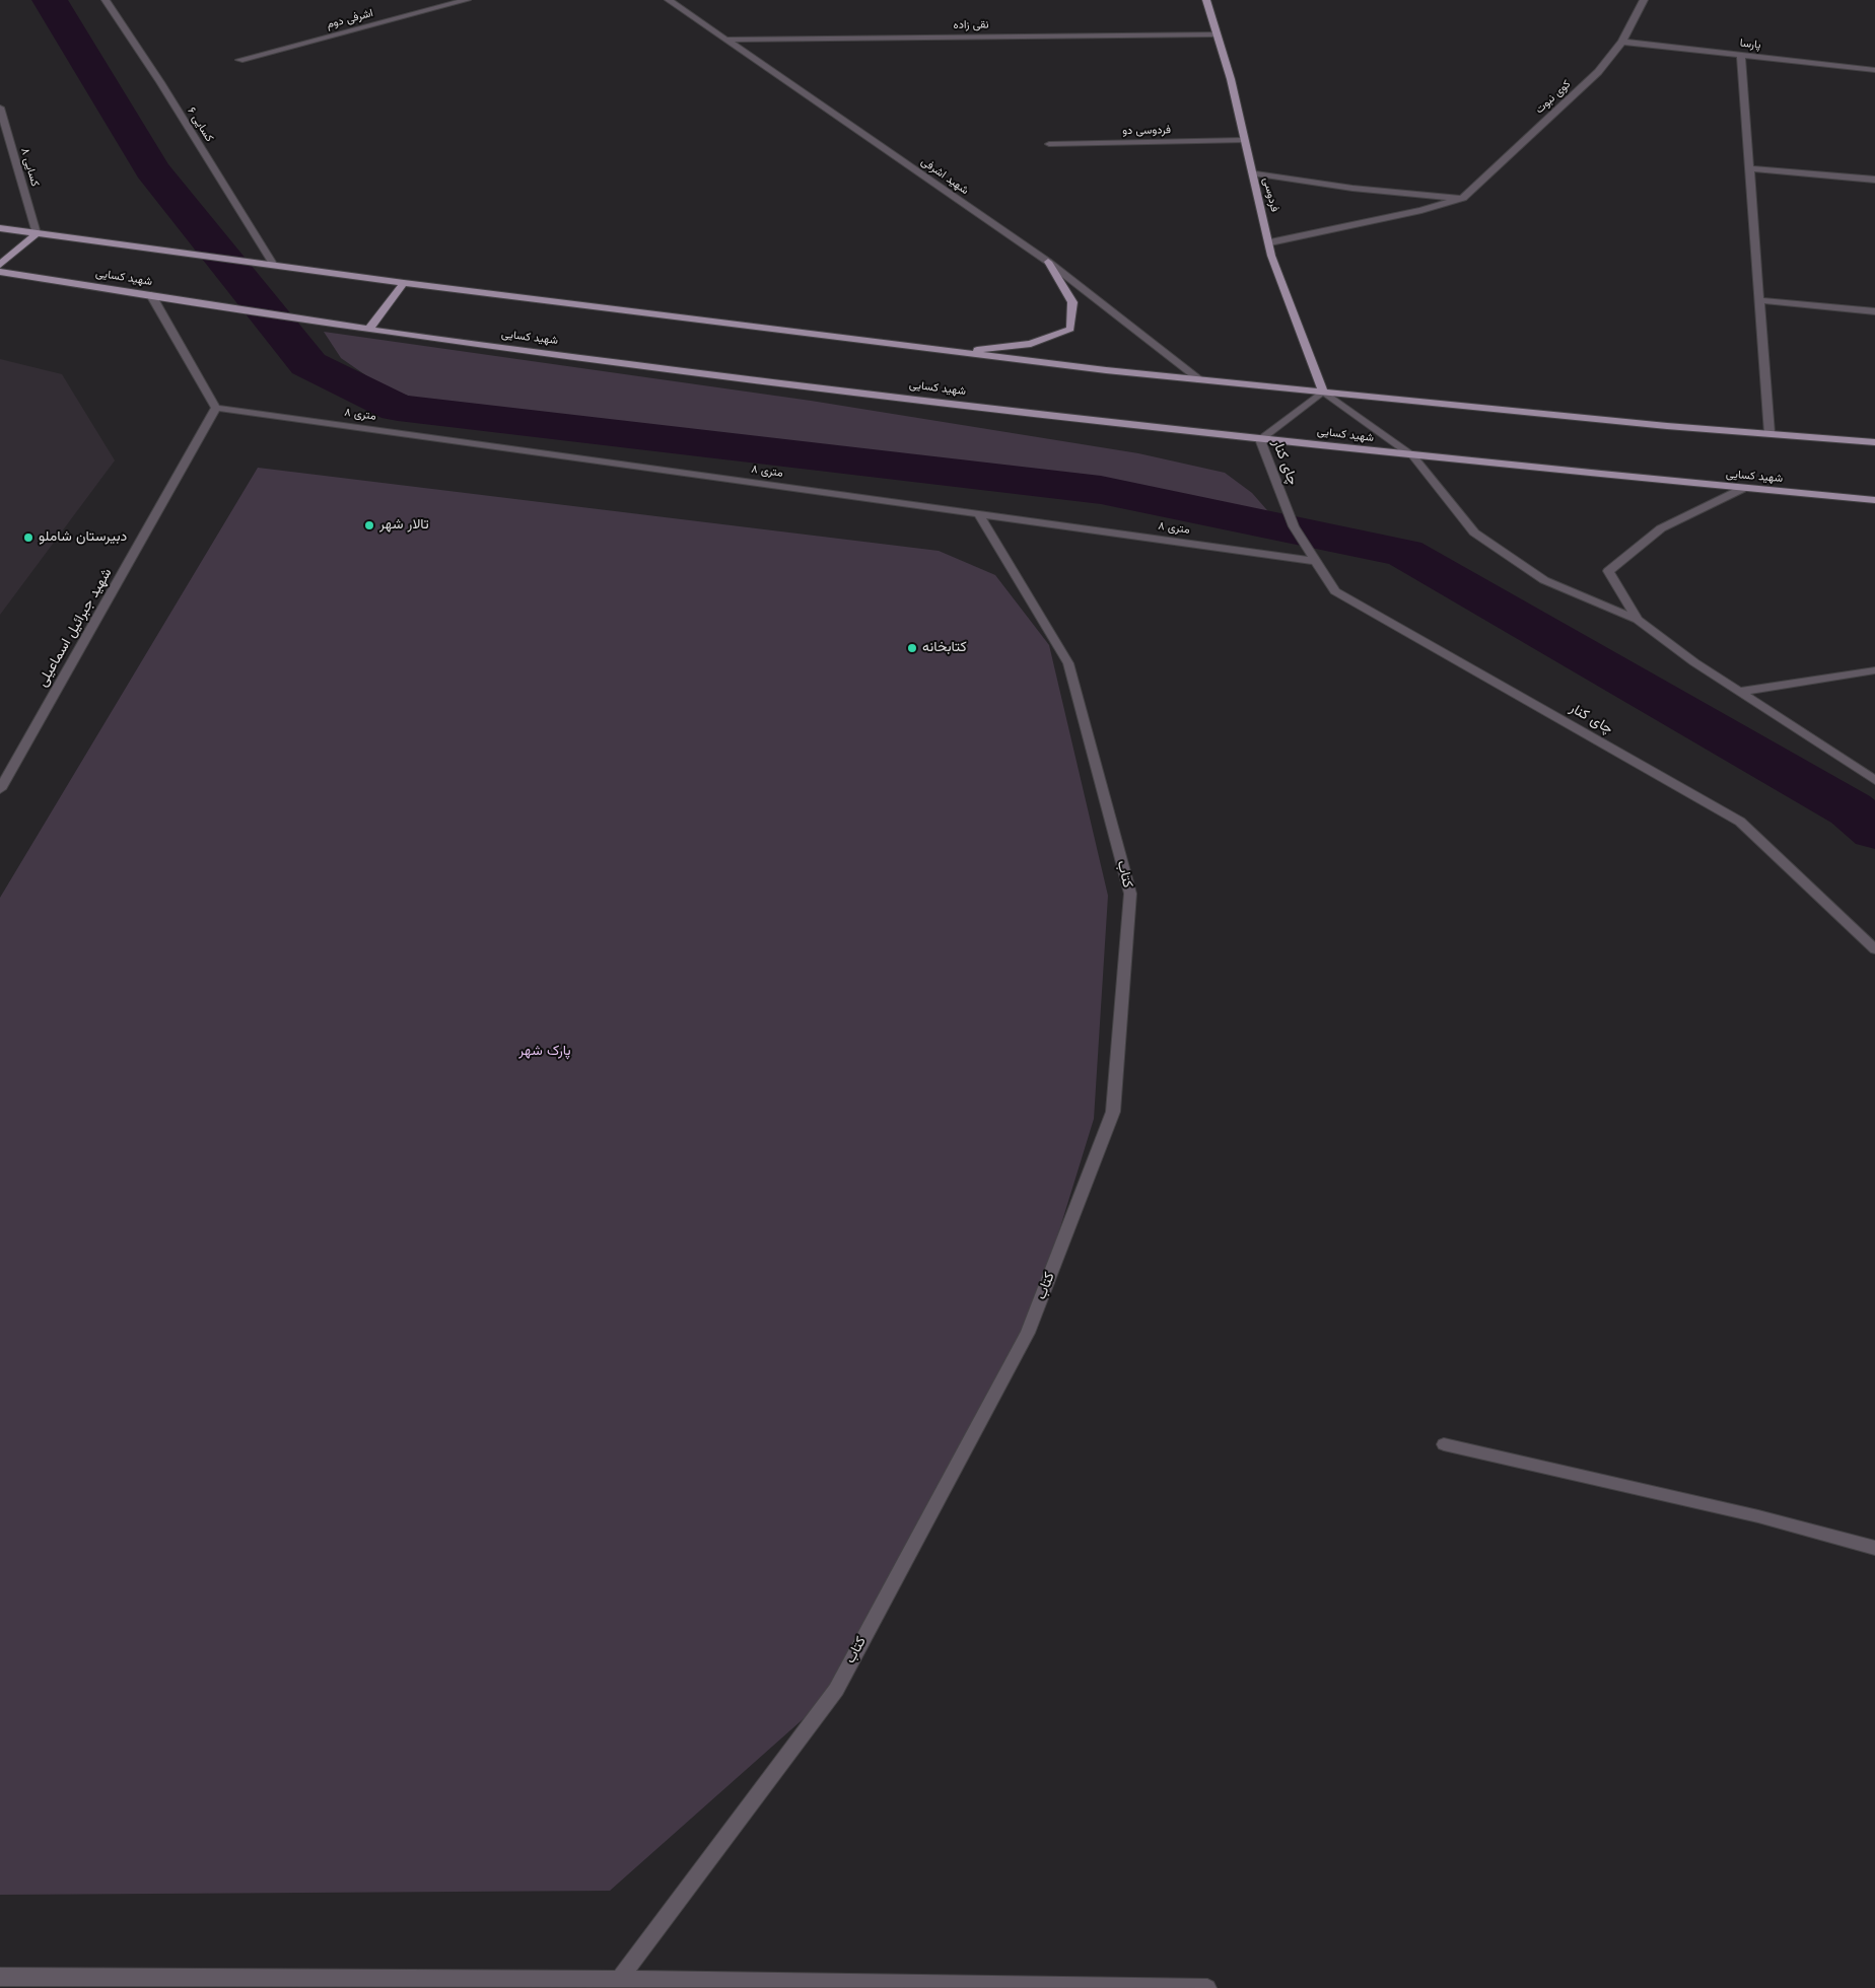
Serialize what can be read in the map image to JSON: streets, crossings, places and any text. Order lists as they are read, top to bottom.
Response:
{
  "streets": {
    "main road": ["فردوسی", "شهید کسایی"],
    "street": [
      "اشرفی دوم",
      "نقی زاده",
      "پارسا",
      "کوی نبوت",
      "کسایی ۶",
      "فردوسی دو",
      "‌کسایی ۸",
      "شهید اشرفی",
      "۸ متری",
      "چای کنار",
      "شهید جبرائیل اسماعیلی",
      "کتاب"
    ]
  },
  "crossings": [
    ["نقی زاده", "شهید اشرفی"],
    ["نقی زاده", "فردوسی"],
    ["پارسا", "کوی نبوت"],
    ["فردوسی دو", "فردوسی"],
    ["فردوسی", "چای کنار"],
    ["شهید کسایی", "چای کنار"],
    ["۸ متری", "چای کنار"],
    ["۸ متری", "شهید جبرائیل اسماعیلی"],
    ["۸ متری", "کتاب"]
  ],
  "parks": ["پارک شهر"],
  "places": ["تالار شهر", "دبیرستان شاملو", "کتابخانه"]
}
